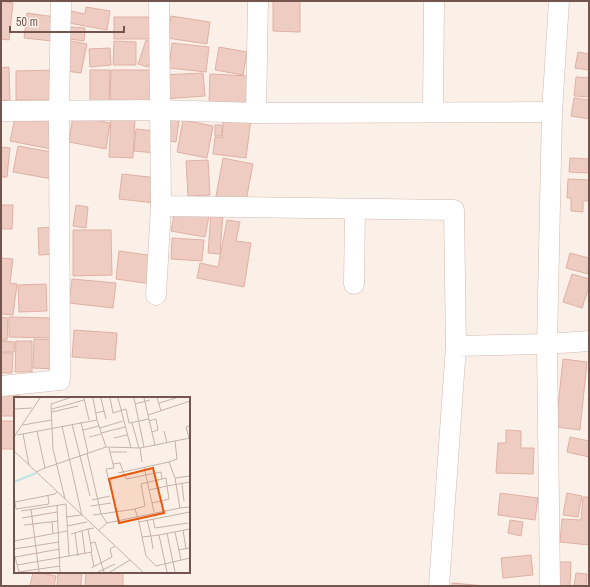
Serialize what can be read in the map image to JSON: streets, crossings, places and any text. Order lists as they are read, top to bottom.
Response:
{
  "scale_bar": "50 m"
}
